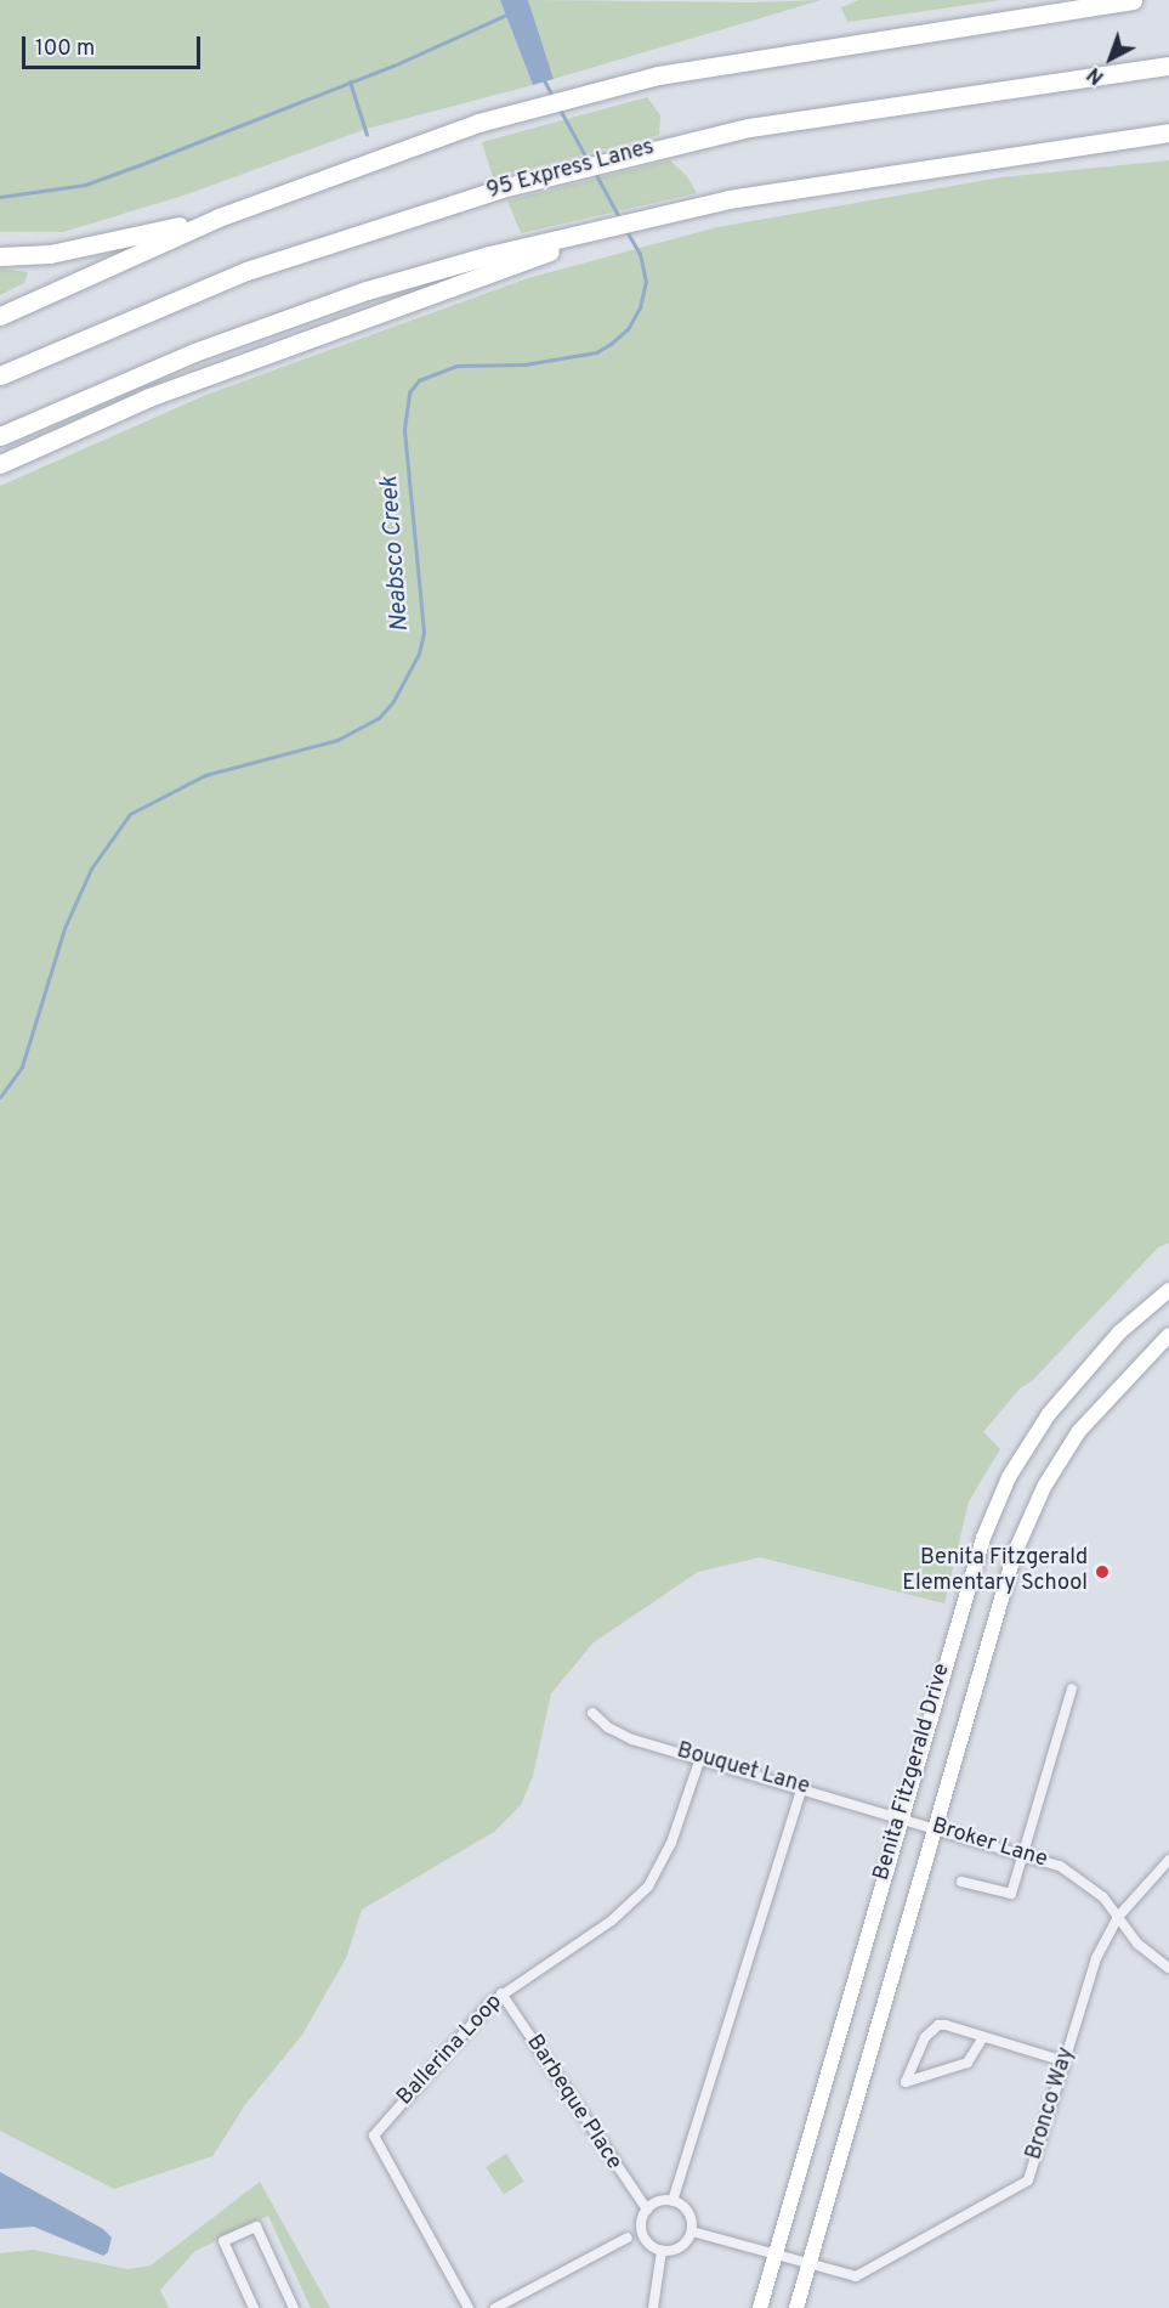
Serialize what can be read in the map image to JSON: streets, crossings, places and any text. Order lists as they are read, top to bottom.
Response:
{
  "streets": {
    "highway": ["95 Express Lanes"],
    "main road": ["Benita Fitzgerald Drive"],
    "street": [
      "Bouquet Lane",
      "Broker Lane",
      "Ballerina Loop",
      "Barbeque Place",
      "Bronco Way"
    ]
  },
  "crossings": [
    ["Bouquet Lane", "Benita Fitzgerald Drive"],
    ["Bouquet Lane", "Broker Lane"],
    ["Bouquet Lane", "Ballerina Loop"],
    ["Benita Fitzgerald Drive", "Broker Lane"],
    ["Benita Fitzgerald Drive", "Bronco Way"],
    ["Broker Lane", "Bronco Way"],
    ["Ballerina Loop", "Barbeque Place"]
  ],
  "water": ["Neabsco Creek"],
  "places": ["Benita Fitzgerald Elementary School"],
  "scale_bar": "100 m",
  "north": "bottom left"
}
